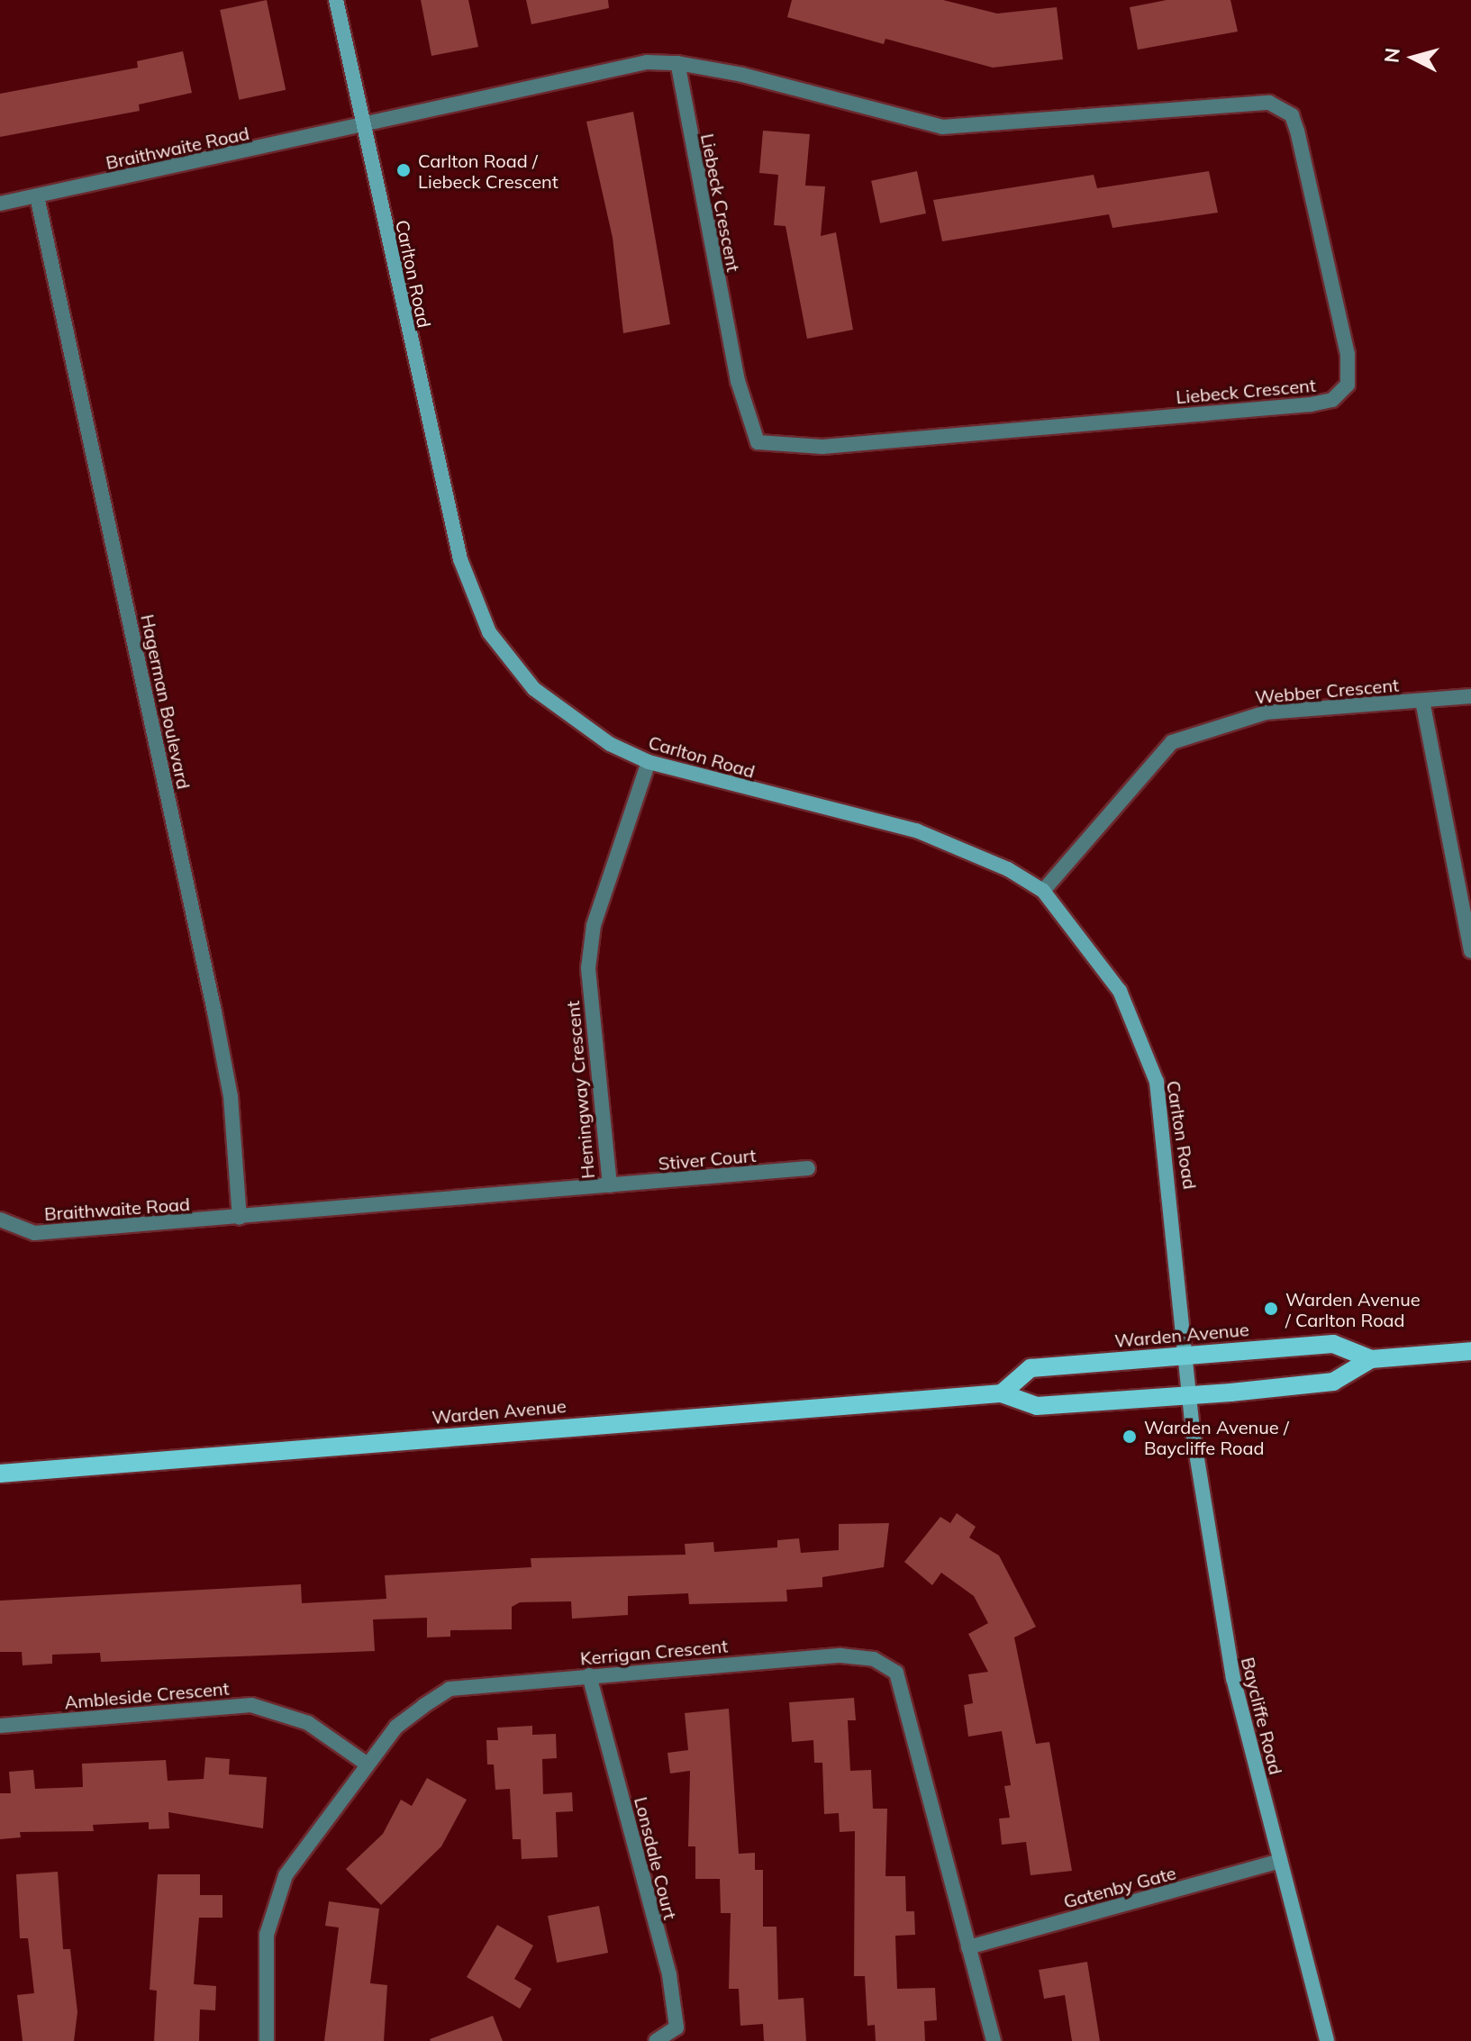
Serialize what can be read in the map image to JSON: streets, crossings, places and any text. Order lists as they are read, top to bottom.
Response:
{
  "streets": {
    "main road": ["Carlton Road", "Warden Avenue", "Baycliffe Road"],
    "street": [
      "Braithwaite Road",
      "Liebeck Crescent",
      "Webber Crescent",
      "Hagerman Boulevard",
      "Hemingway Crescent",
      "Stiver Court",
      "Kerrigan Crescent",
      "Ambleside Crescent",
      "Lonsdale Court",
      "Gatenby Gate"
    ]
  },
  "crossings": [
    ["Braithwaite Road", "Liebeck Crescent"],
    ["Braithwaite Road", "Carlton Road"],
    ["Braithwaite Road", "Hagerman Boulevard"],
    ["Braithwaite Road", "Hemingway Crescent"],
    ["Liebeck Crescent", "Carlton Road"],
    ["Carlton Road", "Webber Crescent"],
    ["Carlton Road", "Hemingway Crescent"],
    ["Carlton Road", "Warden Avenue"],
    ["Carlton Road", "Baycliffe Road"],
    ["Hagerman Boulevard", "Hemingway Crescent"],
    ["Hemingway Crescent", "Stiver Court"],
    ["Warden Avenue", "Baycliffe Road"],
    ["Kerrigan Crescent", "Ambleside Crescent"],
    ["Kerrigan Crescent", "Lonsdale Court"],
    ["Kerrigan Crescent", "Gatenby Gate"],
    ["Baycliffe Road", "Gatenby Gate"]
  ],
  "places": ["Carlton Road / Liebeck Crescent", "Warden Avenue / Carlton Road", "Warden Avenue / Baycliffe Road"],
  "north": "left"
}
